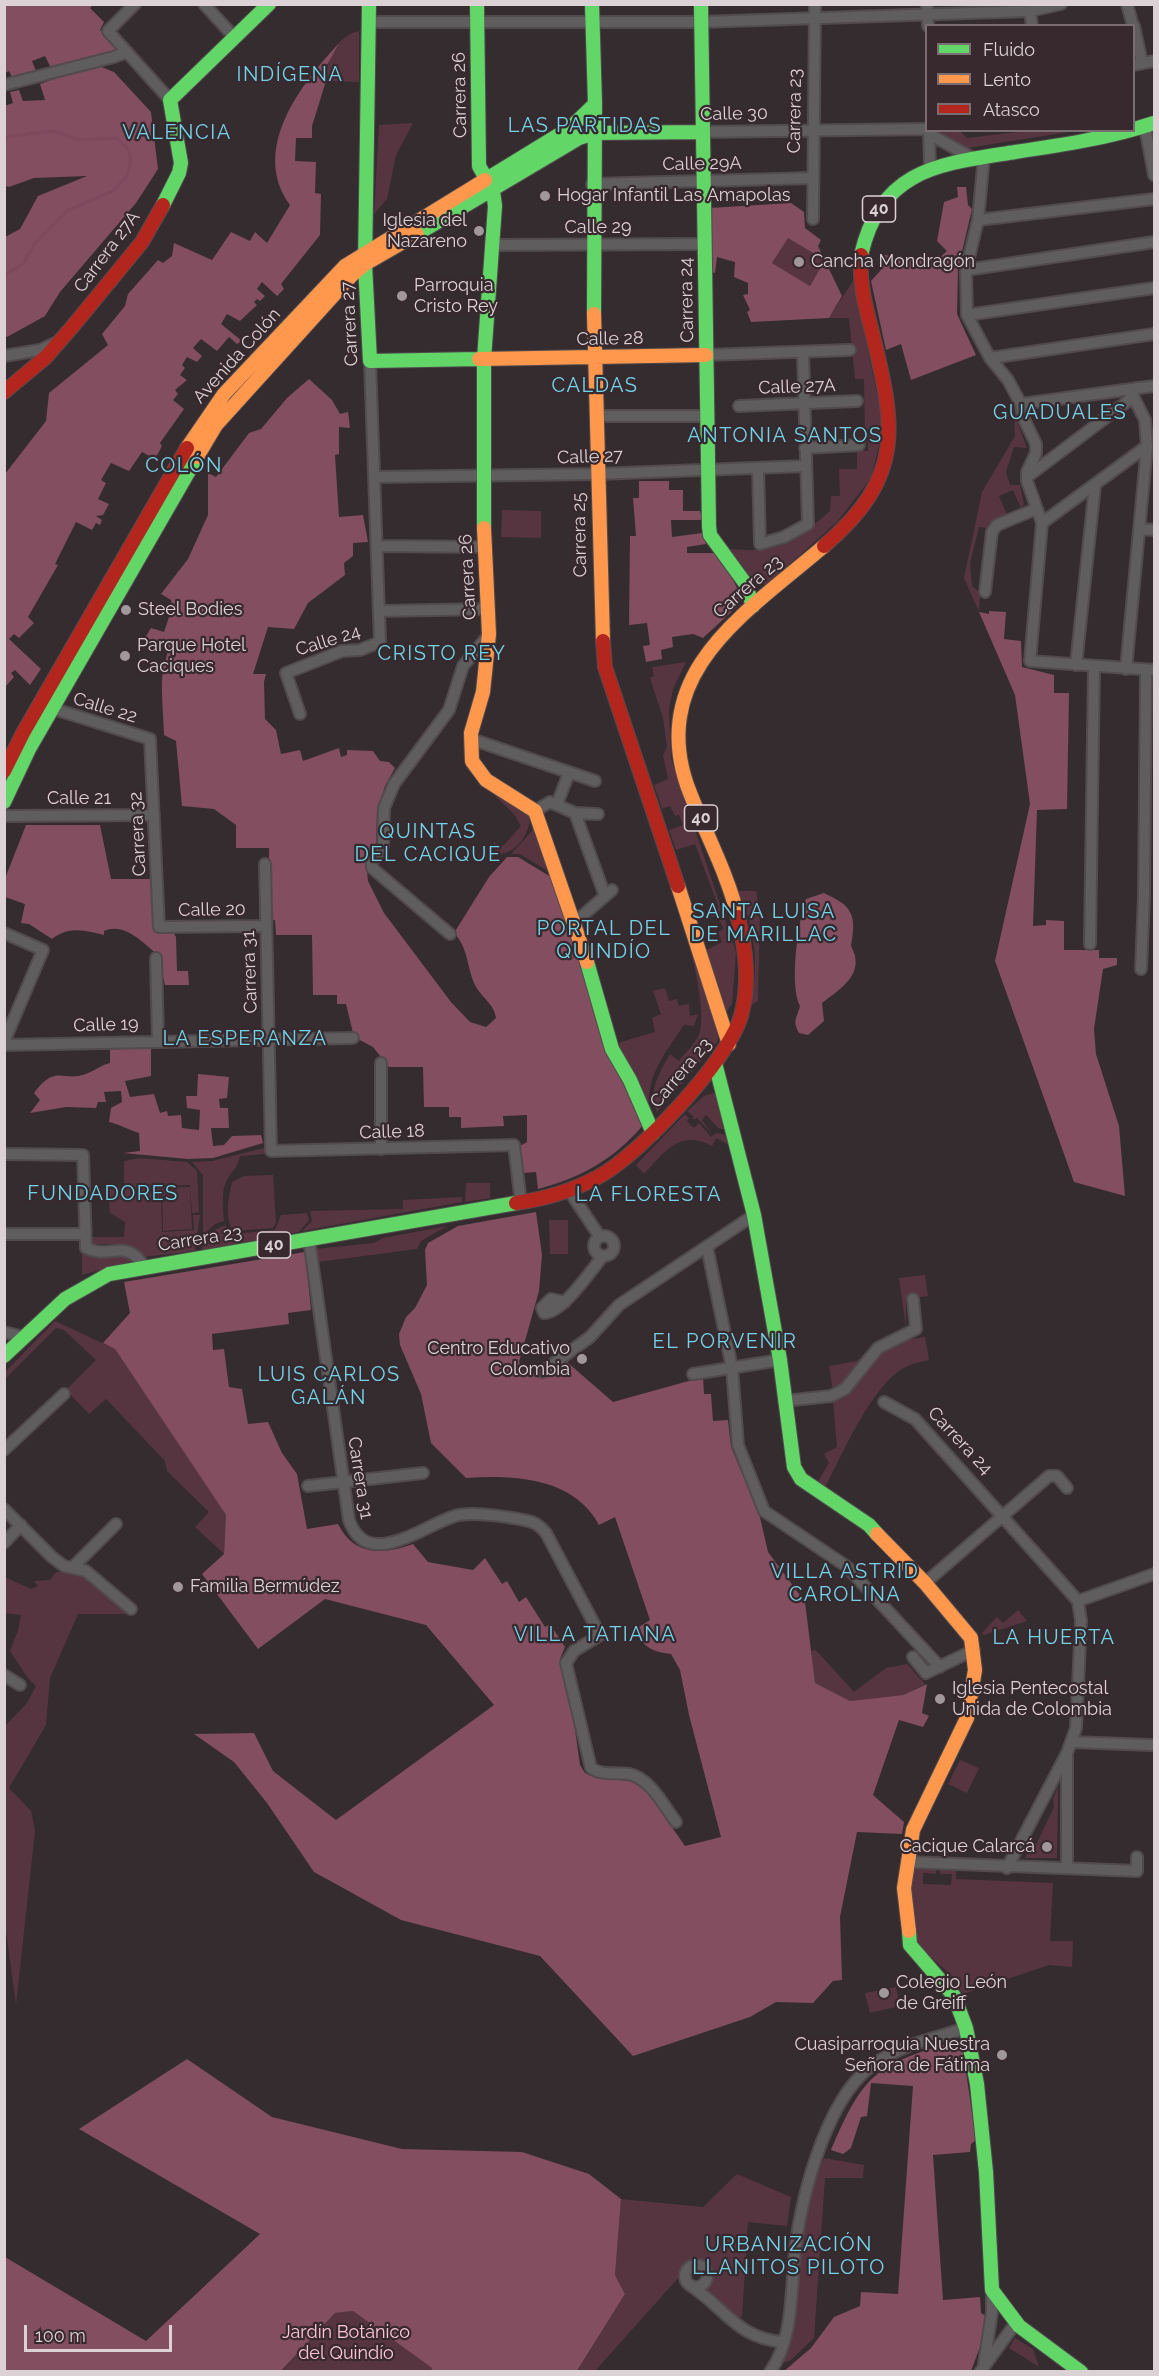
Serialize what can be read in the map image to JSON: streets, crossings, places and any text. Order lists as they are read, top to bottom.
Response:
{
  "streets": {
    "main road": [
      "Carrera 26",
      "Carrera 23",
      "Calle 30",
      "40",
      "Carrera 27A",
      "Carrera 24",
      "Carrera 27",
      "Calle 28",
      "Avenida Colón",
      "Carrera 25"
    ],
    "street": [
      "Calle 29A",
      "Calle 29",
      "Calle 27A",
      "Calle 27",
      "Calle 24",
      "Calle 22",
      "Calle 21",
      "Carrera 32",
      "Calle 20",
      "Carrera 31",
      "Calle 19",
      "Calle 18"
    ]
  },
  "crossings": [
    ["Carrera 26", "Calle 29"],
    ["Carrera 26", "Calle 28"],
    ["Carrera 26", "Avenida Colón"],
    ["Carrera 26", "Calle 27"],
    ["Carrera 26", "Calle 24"],
    ["Carrera 23", "Calle 30"],
    ["Carrera 23", "Calle 29A"],
    ["Carrera 23", "40"],
    ["Carrera 23", "Carrera 24"],
    ["Carrera 23", "Carrera 25"],
    ["Carrera 23", "Carrera 31"],
    ["Carrera 23", "Calle 18"],
    ["Calle 30", "40"],
    ["Calle 30", "Carrera 24"],
    ["Calle 30", "Avenida Colón"],
    ["Calle 30", "Carrera 25"],
    ["Calle 29A", "Carrera 24"],
    ["Calle 29A", "Carrera 25"],
    ["Calle 29", "Carrera 24"],
    ["Calle 29", "Carrera 25"],
    ["Carrera 24", "Calle 28"],
    ["Carrera 24", "Calle 27"],
    ["Carrera 27", "Calle 28"],
    ["Carrera 27", "Avenida Colón"],
    ["Carrera 27", "Calle 27"],
    ["Carrera 27", "Calle 24"],
    ["Calle 28", "Carrera 25"],
    ["Avenida Colón", "Carrera 25"],
    ["Avenida Colón", "Calle 22"],
    ["Calle 27", "Carrera 25"],
    ["Calle 22", "Carrera 32"],
    ["Calle 21", "Carrera 32"],
    ["Carrera 32", "Calle 20"],
    ["Calle 20", "Carrera 31"],
    ["Carrera 31", "Calle 19"],
    ["Carrera 31", "Calle 18"]
  ],
  "districts": [
    "INDÍGENA",
    "LAS PARTIDAS",
    "VALENCIA",
    "CALDAS",
    "GUADUALES",
    "ANTONIA SANTOS",
    "COLÓN",
    "CRISTO REY",
    "QUINTAS DEL CACIQUE",
    "SANTA LUISA DE MARILLAC",
    "PORTAL DEL QUINDÍO",
    "LA ESPERANZA",
    "FUNDADORES",
    "LA FLORESTA",
    "EL PORVENIR",
    "LUIS CARLOS GALÁN",
    "VILLA ASTRID CAROLINA",
    "VILLA TATIANA",
    "LA HUERTA",
    "URBANIZACIÓN LLANITOS PILOTO"
  ],
  "parks": ["Jardín Botánico del Quindío"],
  "places": [
    "Hogar Infantil Las Amapolas",
    "Iglesia del Nazareno",
    "Cancha Mondragón",
    "Parroquia Cristo Rey",
    "Steel Bodies",
    "Parque Hotel Caciques",
    "Centro Educativo Colombia",
    "Familia Bermúdez",
    "Iglesia Pentecostal Unida de Colombia",
    "Cacique Calarcá",
    "Colegio León de Greiff",
    "Cuasiparroquia Nuestra Señora de Fátima"
  ],
  "legend": ["Fluido", "Lento", "Atasco"],
  "scale_bar": "100 m"
}
